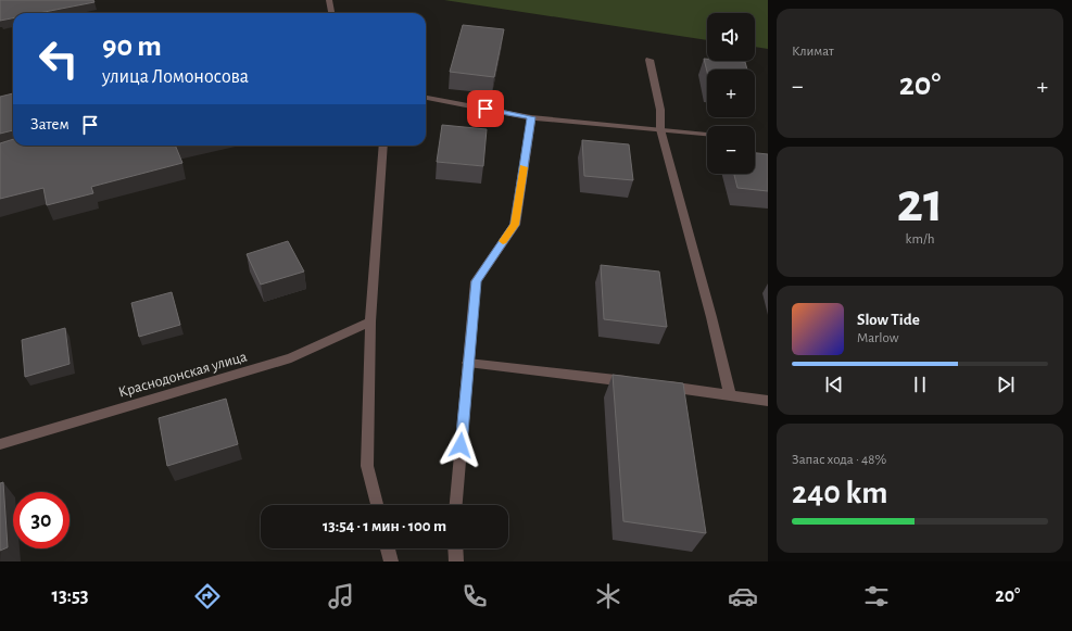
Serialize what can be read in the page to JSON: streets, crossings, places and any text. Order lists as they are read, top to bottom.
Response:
{
  "streets": {
    "street": ["Краснодонская улица"]
  },
  "page": {
    "tile": [
      "Климат",
      ["21", "km/h"],
      ["Запас хода · 48%", "240 km"]
    ],
    "map_buttons": ["+", "−"],
    "turn": ["90 m", "улица Ломоносова"],
    "heat": ["−", "20°", "+"],
    "then": "Затем",
    "song": ["Slow Tide", "Marlow"],
    "limit": "30",
    "trip": "13:54 · 1 мин · 100 m",
    "tabs": ["13:53", "20°"]
  }
}
